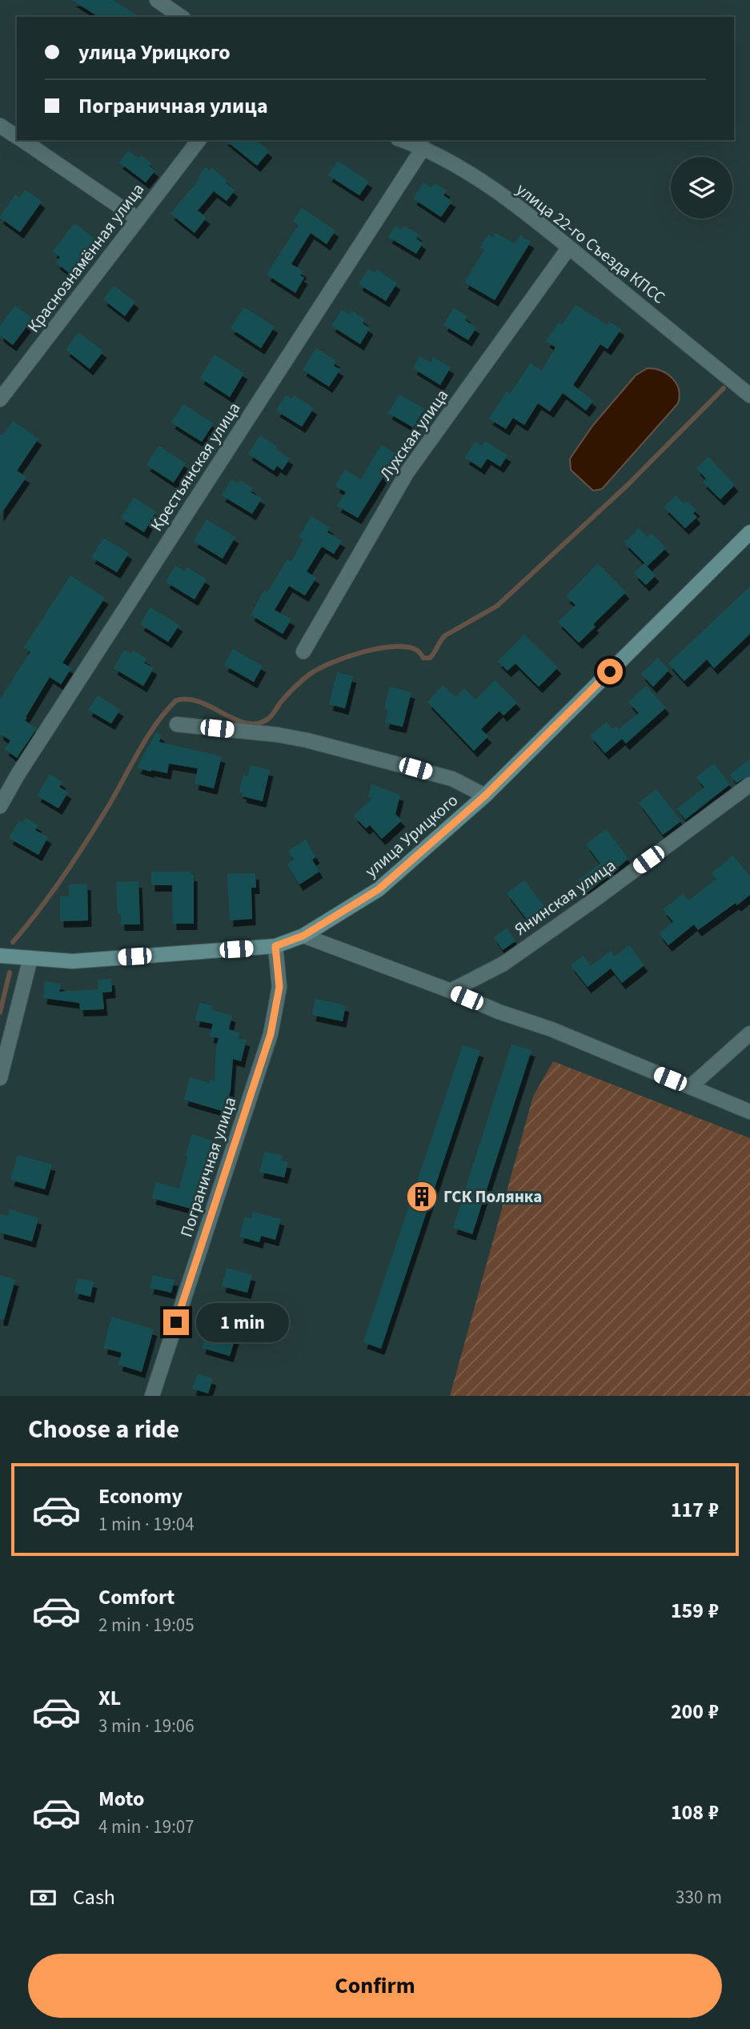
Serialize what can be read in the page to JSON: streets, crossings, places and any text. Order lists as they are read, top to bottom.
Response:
{
  "streets": {
    "main road": ["улица Урицкого"],
    "street": [
      "улица 22-го Съезда КПСС",
      "Краснознамённая улица",
      "Лухская улица",
      "Крестьянская улица",
      "Янинская улица",
      "Пограничная улица"
    ]
  },
  "crossings": [
    ["улица 22-го Съезда КПСС", "Лухская улица"],
    ["улица 22-го Съезда КПСС", "Крестьянская улица"],
    ["улица Урицкого", "Пограничная улица"]
  ],
  "places": {
    "building": ["ГСК Полянка"]
  },
  "page": {
    "banner": ["улица Урицкого", "Пограничная улица"],
    "bubble": "1 min",
    "heading": "Choose a ride",
    "list": [
      {
        "name": "Economy",
        "note": "1 min · 19:04",
        "value": "117 ₽"
      },
      {
        "name": "Comfort",
        "note": "2 min · 19:05",
        "value": "159 ₽"
      },
      {
        "name": "XL",
        "note": "3 min · 19:06",
        "value": "200 ₽"
      },
      {
        "name": "Moto",
        "note": "4 min · 19:07",
        "value": "108 ₽"
      }
    ],
    "pay": ["Cash", "330 m"],
    "buttons": "Confirm"
  }
}
